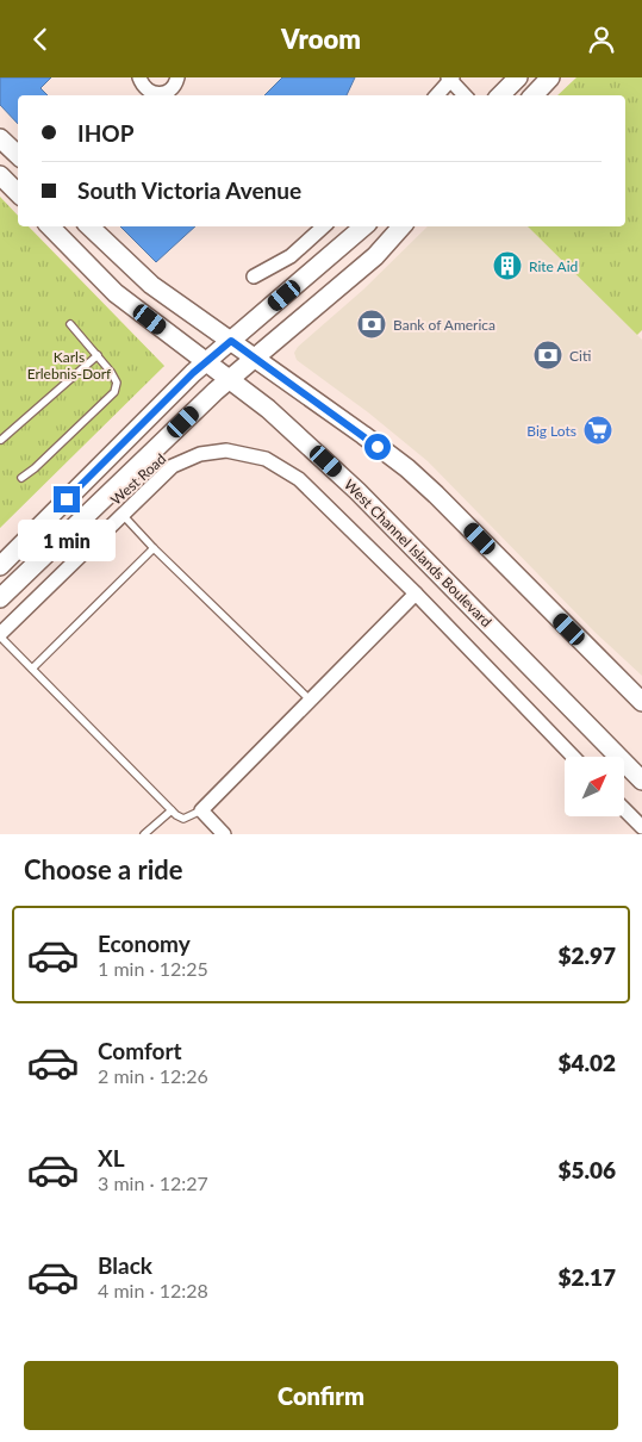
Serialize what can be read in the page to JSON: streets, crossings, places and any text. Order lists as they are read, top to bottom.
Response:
{
  "streets": {
    "main road": ["West Channel Islands Boulevard"],
    "street": ["West Road"]
  },
  "parks": ["Karls Erlebnis-Dorf"],
  "places": {
    "building": ["Rite Aid"],
    "bank": ["Bank of America", "Citi"],
    "supermarket": ["Big Lots"]
  },
  "north": "top right",
  "page": {
    "header": "Vroom",
    "banner": ["IHOP", "South Victoria Avenue"],
    "bubble": "1 min",
    "heading": "Choose a ride",
    "list": [
      {
        "name": "Economy",
        "note": "1 min · 12:25",
        "value": "$2.97"
      },
      {
        "name": "Comfort",
        "note": "2 min · 12:26",
        "value": "$4.02"
      },
      {
        "name": "XL",
        "note": "3 min · 12:27",
        "value": "$5.06"
      },
      {
        "name": "Black",
        "note": "4 min · 12:28",
        "value": "$2.17"
      }
    ],
    "buttons": "Confirm"
  }
}
